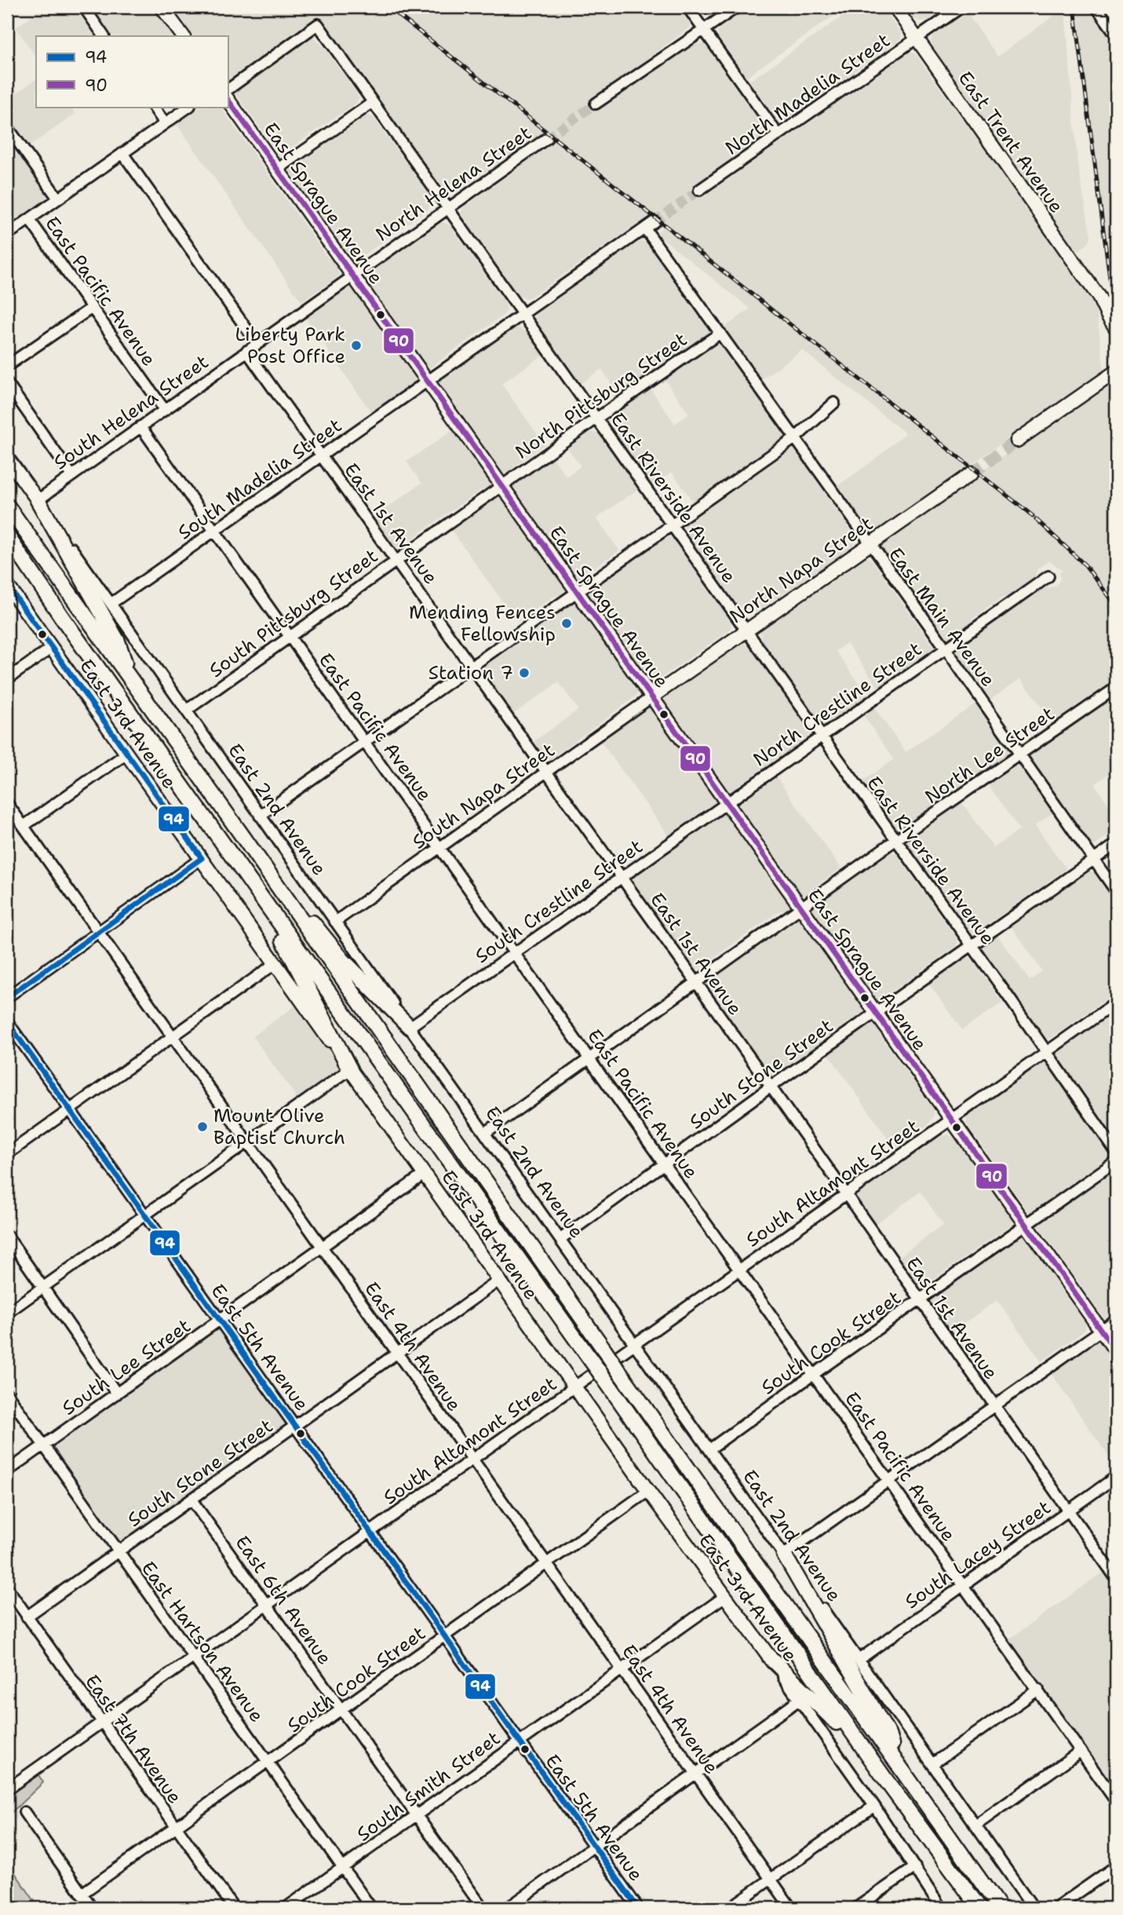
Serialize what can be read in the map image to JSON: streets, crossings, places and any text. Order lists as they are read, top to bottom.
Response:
{
  "streets": {
    "main road": [
      "East Trent Avenue",
      "East Sprague Avenue",
      "North Napa Street",
      "East 3rd Avenue",
      "East 2nd Avenue"
    ],
    "street": [
      "North Madelia Street",
      "North Helena Street",
      "East Pacific Avenue",
      "North Pittsburg Street",
      "South Helena Street",
      "South Madelia Street",
      "East Riverside Avenue",
      "East 1st Avenue",
      "South Pittsburg Street",
      "East Main Avenue",
      "North Crestline Street",
      "North Lee Street",
      "South Napa Street",
      "South Crestline Street",
      "South Stone Street",
      "South Altamont Street",
      "South Cook Street",
      "East 4th Avenue",
      "East 5th Avenue",
      "South Lee Street",
      "South Lacey Street",
      "East 6th Avenue",
      "East Hartson Avenue",
      "East 7th Avenue",
      "South Smith Street"
    ]
  },
  "crossings": [
    ["North Madelia Street", "East Trent Avenue"],
    ["North Helena Street", "East Sprague Avenue"],
    ["North Helena Street", "South Helena Street"],
    ["North Helena Street", "East Riverside Avenue"],
    ["East Sprague Avenue", "North Pittsburg Street"],
    ["East Sprague Avenue", "South Helena Street"],
    ["East Sprague Avenue", "South Madelia Street"],
    ["East Sprague Avenue", "North Napa Street"],
    ["East Sprague Avenue", "South Pittsburg Street"],
    ["East Sprague Avenue", "North Crestline Street"],
    ["East Sprague Avenue", "North Lee Street"],
    ["East Sprague Avenue", "South Napa Street"],
    ["East Sprague Avenue", "South Crestline Street"],
    ["East Sprague Avenue", "South Stone Street"],
    ["East Sprague Avenue", "South Altamont Street"],
    ["East Sprague Avenue", "South Cook Street"],
    ["East Pacific Avenue", "South Helena Street"],
    ["East Pacific Avenue", "South Madelia Street"],
    ["East Pacific Avenue", "South Pittsburg Street"],
    ["East Pacific Avenue", "South Napa Street"],
    ["East Pacific Avenue", "South Crestline Street"],
    ["East Pacific Avenue", "South Stone Street"],
    ["East Pacific Avenue", "South Altamont Street"],
    ["East Pacific Avenue", "South Cook Street"],
    ["East Pacific Avenue", "South Lacey Street"],
    ["North Pittsburg Street", "East Riverside Avenue"],
    ["North Pittsburg Street", "South Pittsburg Street"],
    ["North Pittsburg Street", "East Main Avenue"],
    ["South Helena Street", "East 1st Avenue"],
    ["South Helena Street", "East 2nd Avenue"],
    ["South Madelia Street", "East 1st Avenue"],
    ["South Madelia Street", "East 2nd Avenue"],
    ["East Riverside Avenue", "North Napa Street"],
    ["East Riverside Avenue", "North Crestline Street"],
    ["East Riverside Avenue", "North Lee Street"],
    ["East Riverside Avenue", "South Stone Street"],
    ["East Riverside Avenue", "South Altamont Street"],
    ["East 1st Avenue", "South Pittsburg Street"],
    ["East 1st Avenue", "South Napa Street"],
    ["East 1st Avenue", "South Crestline Street"],
    ["East 1st Avenue", "South Stone Street"],
    ["East 1st Avenue", "South Altamont Street"],
    ["East 1st Avenue", "South Cook Street"],
    ["East 1st Avenue", "South Lacey Street"],
    ["North Napa Street", "East Main Avenue"],
    ["North Napa Street", "South Napa Street"],
    ["South Pittsburg Street", "East 2nd Avenue"],
    ["East Main Avenue", "North Crestline Street"],
    ["East Main Avenue", "North Lee Street"],
    ["East Main Avenue", "South Stone Street"],
    ["North Crestline Street", "South Crestline Street"],
    ["East 3rd Avenue", "South Stone Street"],
    ["East 3rd Avenue", "South Altamont Street"],
    ["East 3rd Avenue", "South Cook Street"],
    ["East 3rd Avenue", "South Lee Street"],
    ["East 3rd Avenue", "South Smith Street"],
    ["South Napa Street", "East 2nd Avenue"],
    ["East 2nd Avenue", "South Crestline Street"],
    ["East 2nd Avenue", "South Stone Street"],
    ["East 2nd Avenue", "South Altamont Street"],
    ["East 2nd Avenue", "South Cook Street"],
    ["East 2nd Avenue", "South Lacey Street"],
    ["South Stone Street", "East 4th Avenue"],
    ["South Stone Street", "East 5th Avenue"],
    ["South Stone Street", "East 6th Avenue"],
    ["South Stone Street", "East Hartson Avenue"],
    ["South Stone Street", "East 7th Avenue"],
    ["South Altamont Street", "East 4th Avenue"],
    ["South Altamont Street", "East 5th Avenue"],
    ["South Altamont Street", "East 6th Avenue"],
    ["South Altamont Street", "East Hartson Avenue"],
    ["South Altamont Street", "East 7th Avenue"],
    ["South Cook Street", "East 4th Avenue"],
    ["South Cook Street", "East 5th Avenue"],
    ["South Cook Street", "East 6th Avenue"],
    ["South Cook Street", "East Hartson Avenue"],
    ["South Cook Street", "East 7th Avenue"],
    ["East 4th Avenue", "South Lee Street"],
    ["East 4th Avenue", "South Smith Street"],
    ["East 5th Avenue", "South Lee Street"],
    ["East 5th Avenue", "South Smith Street"],
    ["South Lee Street", "East Hartson Avenue"],
    ["East 6th Avenue", "South Smith Street"],
    ["East Hartson Avenue", "South Smith Street"]
  ],
  "places": [
    "Liberty Park Post Office",
    "Mending Fences Fellowship",
    "Station 7",
    "Mount Olive Baptist Church"
  ],
  "lines": ["transit line 90", "transit line 94"],
  "legend": ["94", "90"]
}
